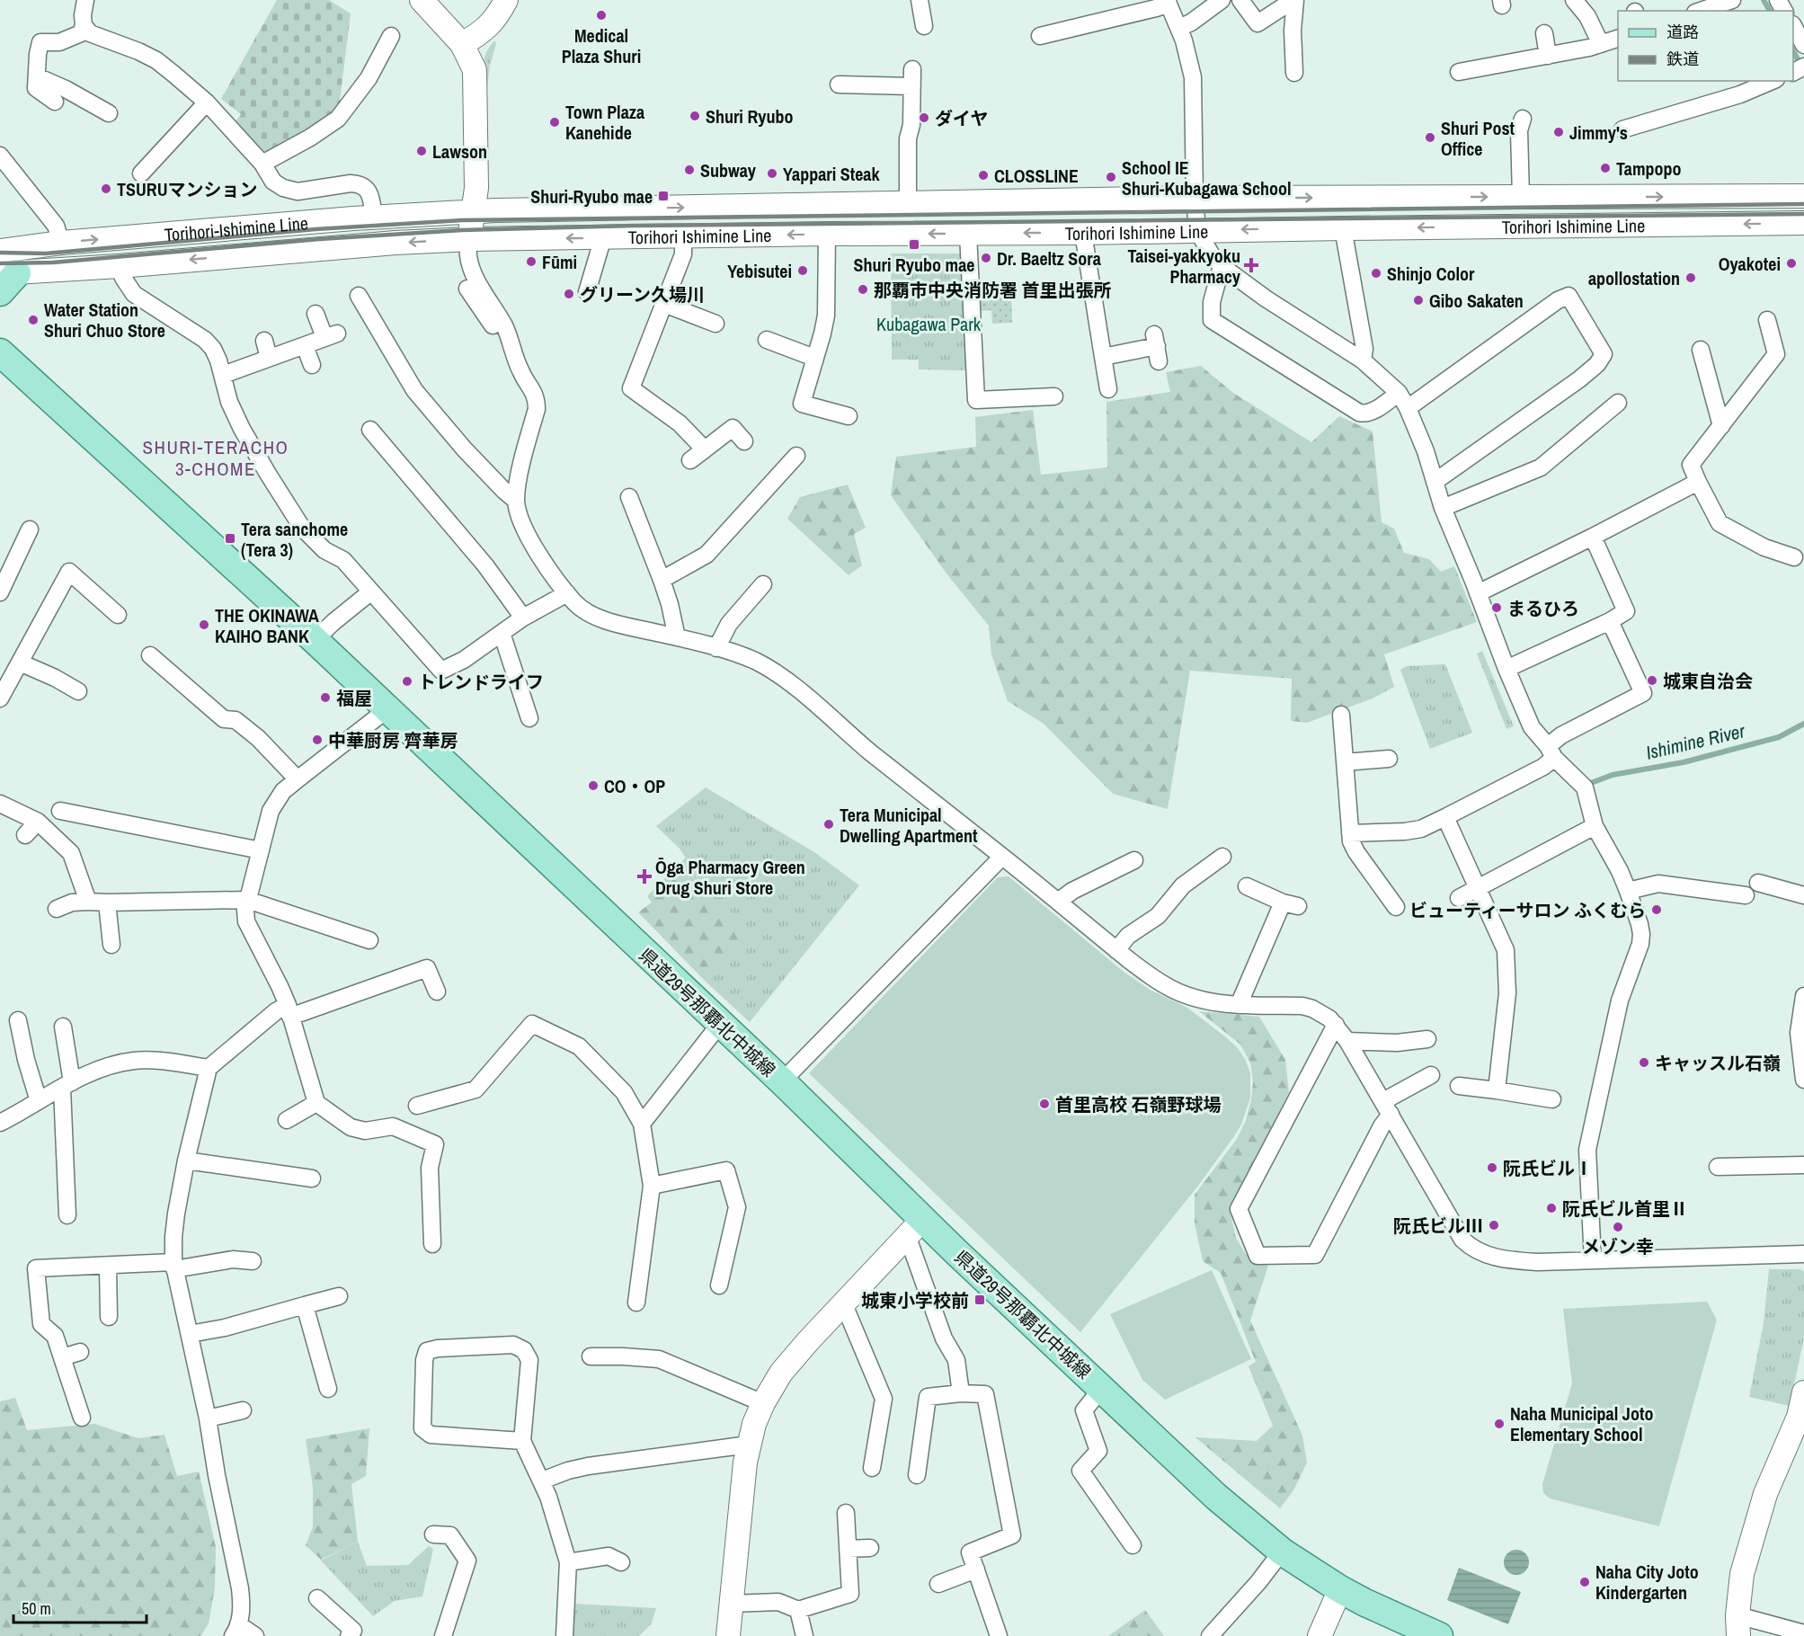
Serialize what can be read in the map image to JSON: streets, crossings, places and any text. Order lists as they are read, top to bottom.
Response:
{
  "streets": {
    "main road": ["県道29号那覇北中城線"],
    "street": ["Torihori Ishimine Line", "Torihori-Ishimine Line"]
  },
  "crossings": [
    ["Torihori Ishimine Line", "Torihori-Ishimine Line"]
  ],
  "districts": ["SHURI-TERACHO 3-CHOME"],
  "water": ["Ishimine River"],
  "parks": ["Kubagawa Park"],
  "places": {
    "other": [
      "Medical Plaza Shuri",
      "Shuri Ryubo",
      "ダイヤ",
      "Town Plaza Kanehide",
      "Jimmy's",
      "Shuri Post Office",
      "Lawson",
      "Tampopo",
      "Subway",
      "Yappari Steak",
      "CLOSSLINE",
      "School IE Shuri-Kubagawa School",
      "TSURUマンション",
      "Dr. Baeltz Sora",
      "Fūmi",
      "Oyakotei",
      "Yebisutei",
      "Shinjo Color",
      "apollostation",
      "那覇市中央消防署 首里出張所",
      "グリーン久場川",
      "Gibo Sakaten",
      "Water Station Shuri Chuo Store",
      "まるひろ",
      "THE OKINAWA KAIHO BANK",
      "城東自治会",
      "トレンドライフ",
      "福屋",
      "中華厨房 齊華房",
      "CO・OP",
      "Tera Municipal Dwelling Apartment",
      "ビューティーサロン ふくむら",
      "キャッスル石嶺",
      "首里高校 石嶺野球場",
      "阮氏ビルⅠ",
      "阮氏ビル首里Ⅱ",
      "阮氏ビルⅢ",
      "メゾン幸",
      "Naha Municipal Joto Elementary School",
      "Naha City Joto Kindergarten"
    ],
    "transit": [
      "Shuri-Ryubo mae",
      "Shuri Ryubo mae",
      "Tera sanchome (Tera 3)",
      "城東小学校前"
    ],
    "health": ["Taisei-yakkyoku Pharmacy", "Ōga Pharmacy Green Drug Shuri Store"]
  },
  "legend": ["道路", "鉄道"],
  "scale_bar": "50 m"
}
